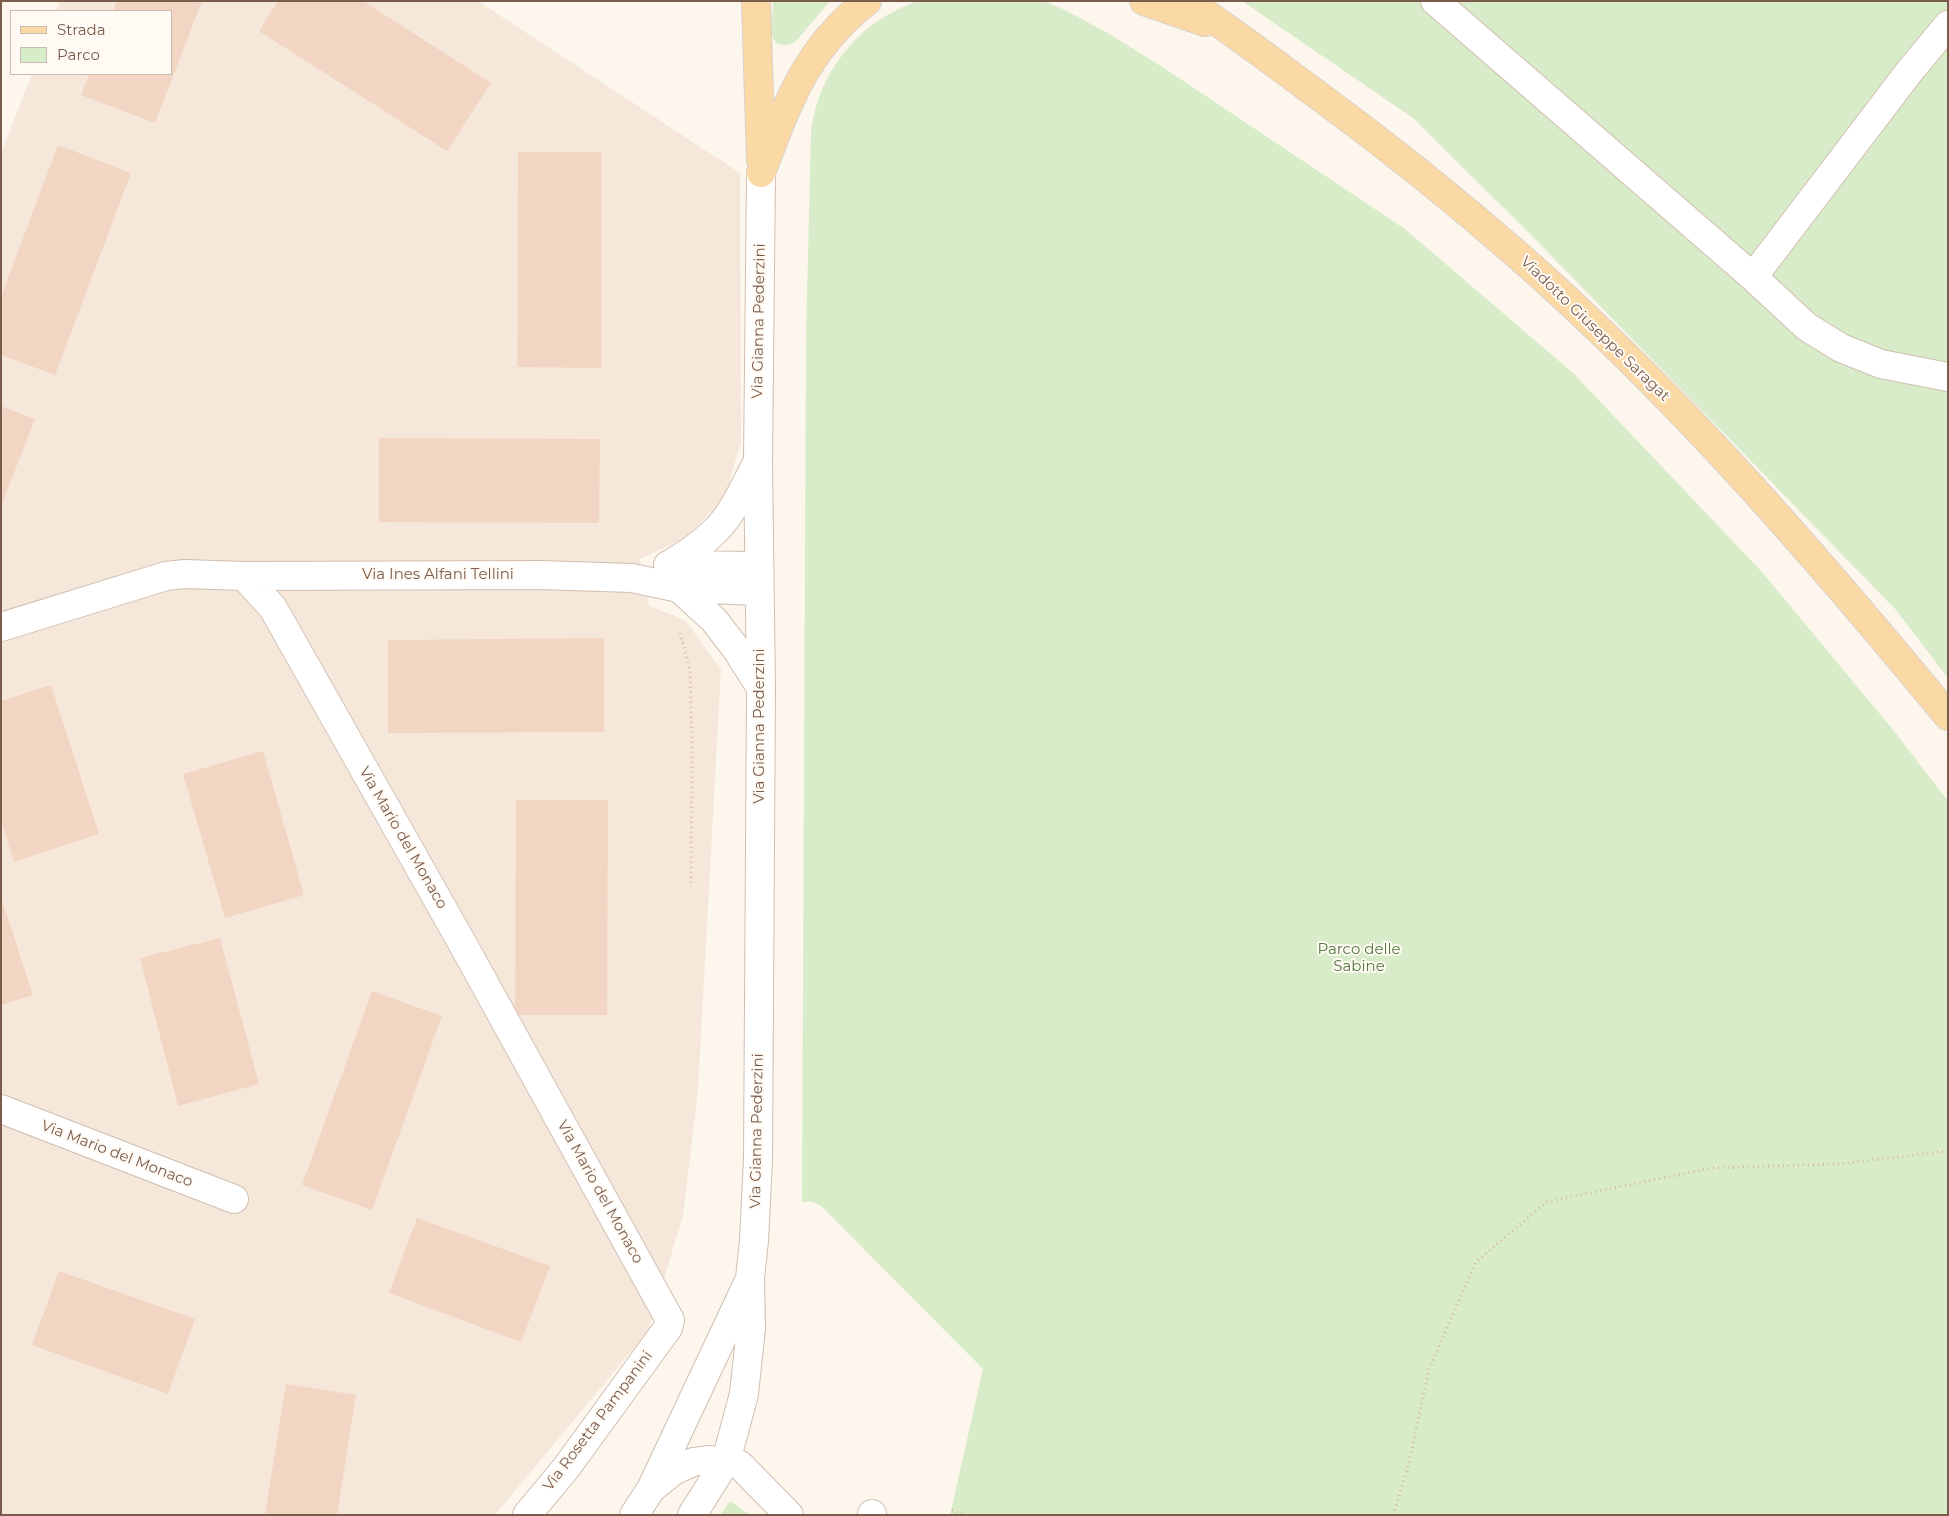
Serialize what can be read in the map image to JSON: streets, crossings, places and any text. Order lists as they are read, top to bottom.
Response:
{
  "streets": {
    "main road": ["Viadotto Giuseppe Saragat"],
    "street": [
      "Via Gianna Pederzini",
      "Via Ines Alfani Tellini",
      "Via Mario del Monaco",
      "Via Rosetta Pampanini"
    ]
  },
  "crossings": [
    ["Via Gianna Pederzini", "Via Ines Alfani Tellini"],
    ["Via Ines Alfani Tellini", "Via Mario del Monaco"],
    ["Via Mario del Monaco", "Via Rosetta Pampanini"]
  ],
  "parks": ["Parco delle Sabine"],
  "legend": ["Strada", "Parco"]
}
